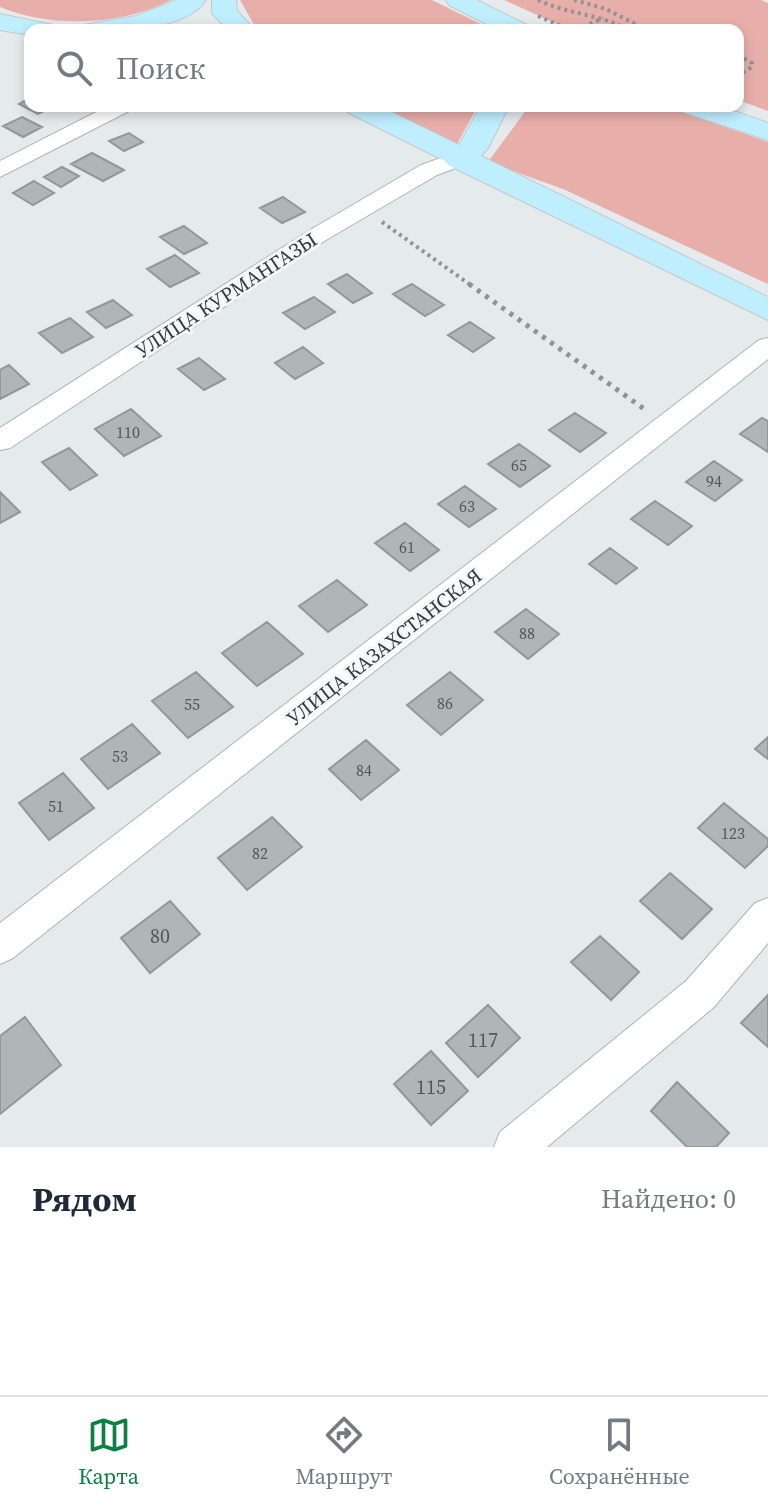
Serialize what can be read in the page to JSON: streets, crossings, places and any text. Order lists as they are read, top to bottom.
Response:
{
  "streets": {
    "street": ["УЛИЦА КУРМАНГАЗЫ", "УЛИЦА КАЗАХСТАНСКАЯ"]
  },
  "house_numbers": [
    "110",
    "65",
    "94",
    "63",
    "61",
    "88",
    "86",
    "55",
    "53",
    "84",
    "51",
    "123",
    "82",
    "80",
    "117",
    "115"
  ],
  "page": {
    "search": "Поиск",
    "heading": ["Рядом", "Найдено: 0"],
    "nav": ["Карта", "Маршрут", "Сохранённые"]
  }
}
